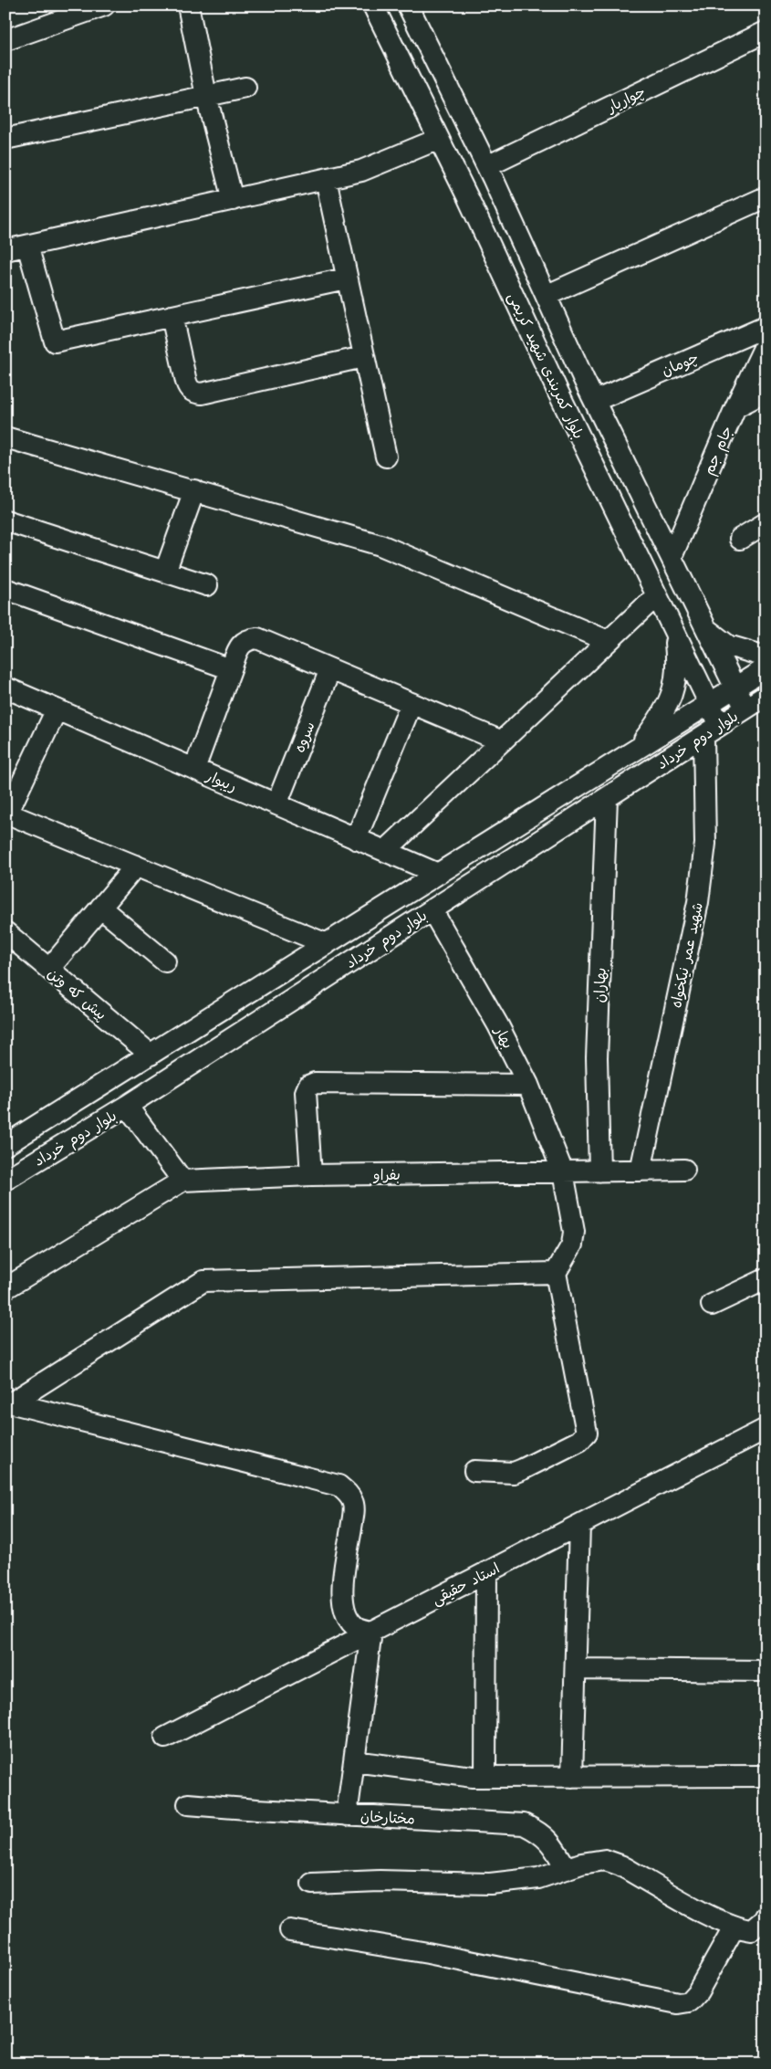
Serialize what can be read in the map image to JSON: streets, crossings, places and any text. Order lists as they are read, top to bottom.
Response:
{
  "streets": {
    "street": [
      "چواریار",
      "چومان",
      "بلوار کمربندی شهید کریمی",
      "جام جم",
      "سروه",
      "بلوار دوم خرداد",
      "ریبوار",
      "شهید عمر نیکخواه",
      "بهاران",
      "پیش که وتن",
      "بهار",
      "بفراو",
      "استاد حقیقی",
      "مختارخان"
    ]
  },
  "crossings": [
    ["چواریار", "بلوار کمربندی شهید کریمی"],
    ["چومان", "بلوار کمربندی شهید کریمی"],
    ["بلوار کمربندی شهید کریمی", "جام جم"],
    ["بلوار کمربندی شهید کریمی", "بلوار دوم خرداد"],
    ["بلوار کمربندی شهید کریمی", "شهید عمر نیکخواه"],
    ["سروه", "ریبوار"],
    ["بلوار دوم خرداد", "ریبوار"],
    ["بلوار دوم خرداد", "شهید عمر نیکخواه"],
    ["بلوار دوم خرداد", "بهاران"],
    ["بلوار دوم خرداد", "پیش که وتن"],
    ["بلوار دوم خرداد", "بهار"],
    ["شهید عمر نیکخواه", "بفراو"],
    ["بهاران", "بفراو"],
    ["بهار", "بفراو"]
  ]
}
